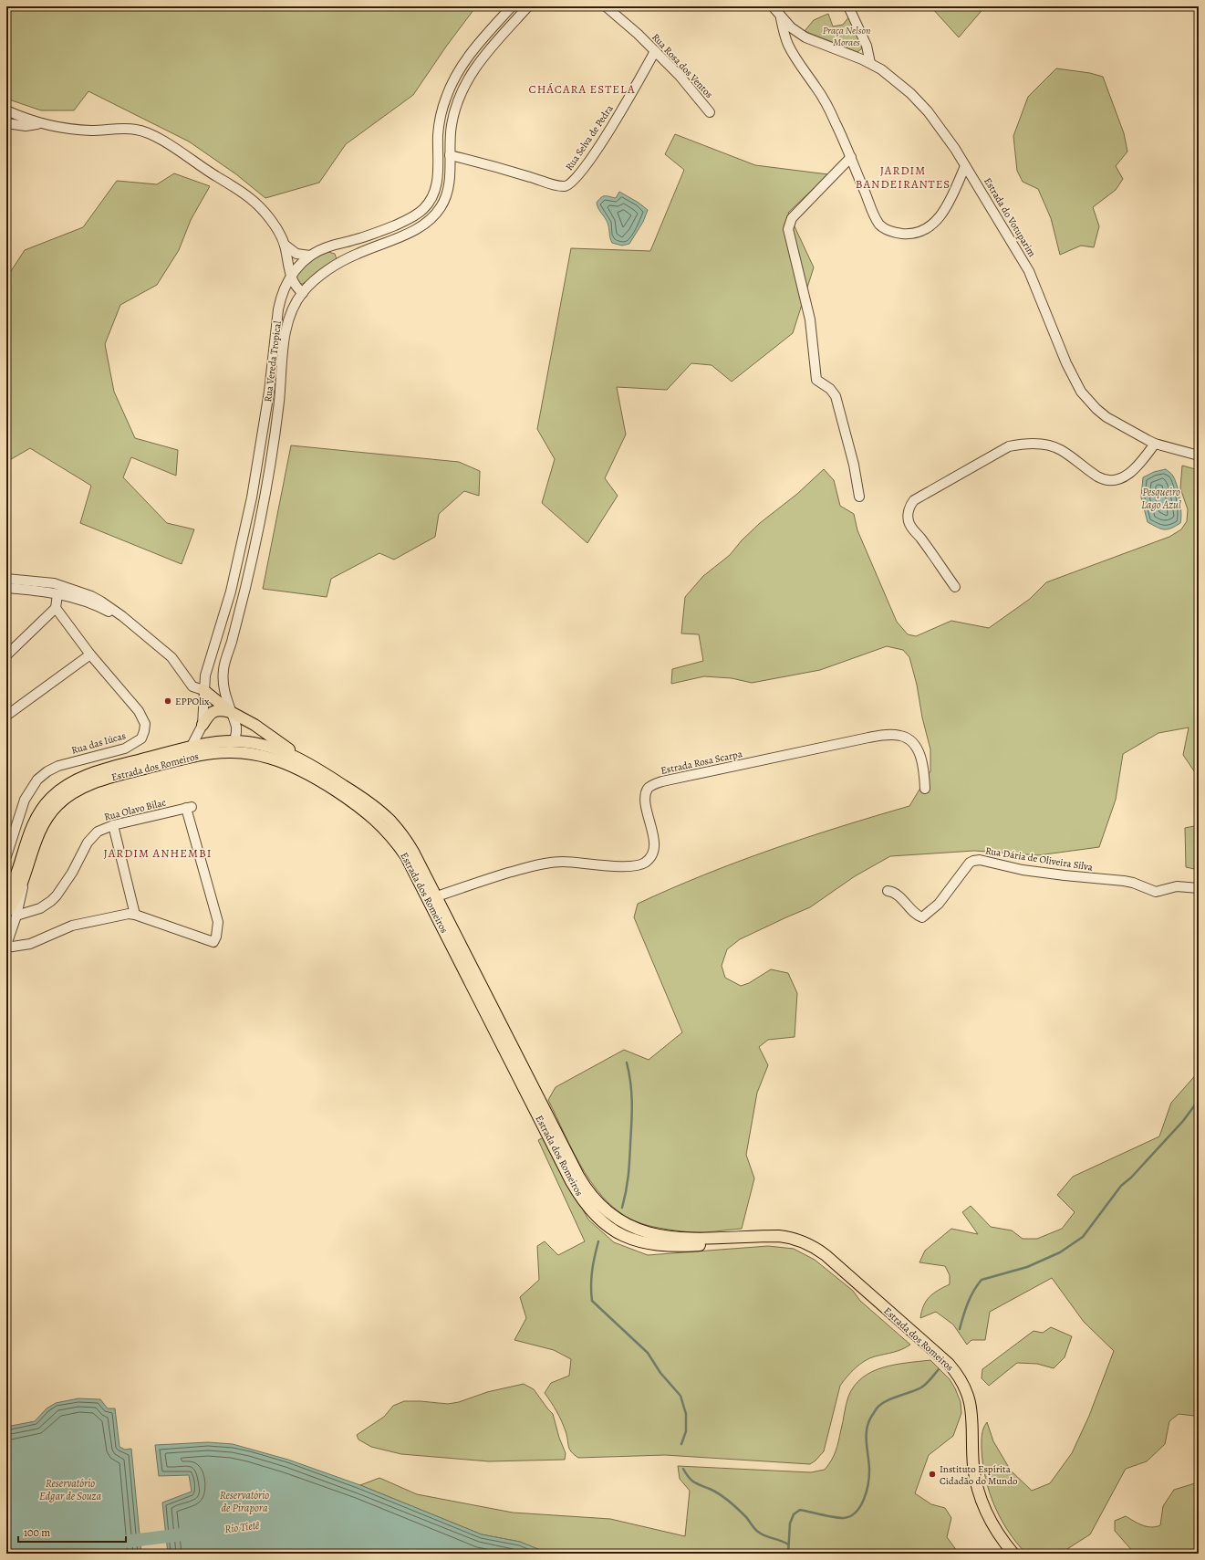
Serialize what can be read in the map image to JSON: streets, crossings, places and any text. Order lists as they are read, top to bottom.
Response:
{
  "streets": {
    "main road": ["Estrada dos Romeiros"],
    "street": [
      "Rua Rosa dos Ventos",
      "Rua Selva de Pedra",
      "Estrada do Votuparim",
      "Rua Vereda Tropical",
      "Rua das Iúcas",
      "Estrada Rosa Scarpa",
      "Rua Olavo Bilac",
      "Rua Dária de Oliveira Silva"
    ]
  },
  "crossings": [
    ["Rua Rosa dos Ventos", "Rua Selva de Pedra"],
    ["Rua Selva de Pedra", "Rua Vereda Tropical"],
    ["Rua Vereda Tropical", "Estrada dos Romeiros"],
    ["Estrada Rosa Scarpa", "Estrada dos Romeiros"],
    ["Estrada dos Romeiros", "Rua Olavo Bilac"]
  ],
  "districts": ["CHÁCARA ESTELA", "JARDIM BANDEIRANTES", "JARDIM ANHEMBI"],
  "water": [
    "Pesqueiro Lago Azul",
    "Reservatório Edgar de Souza",
    "Reservatório de Pirapora",
    "Rio Tietê"
  ],
  "parks": ["Praça Nelson Moraes"],
  "places": ["EPPOlix", "Instituto Espírita Cidadão do Mundo"],
  "scale_bar": "100 m"
}
